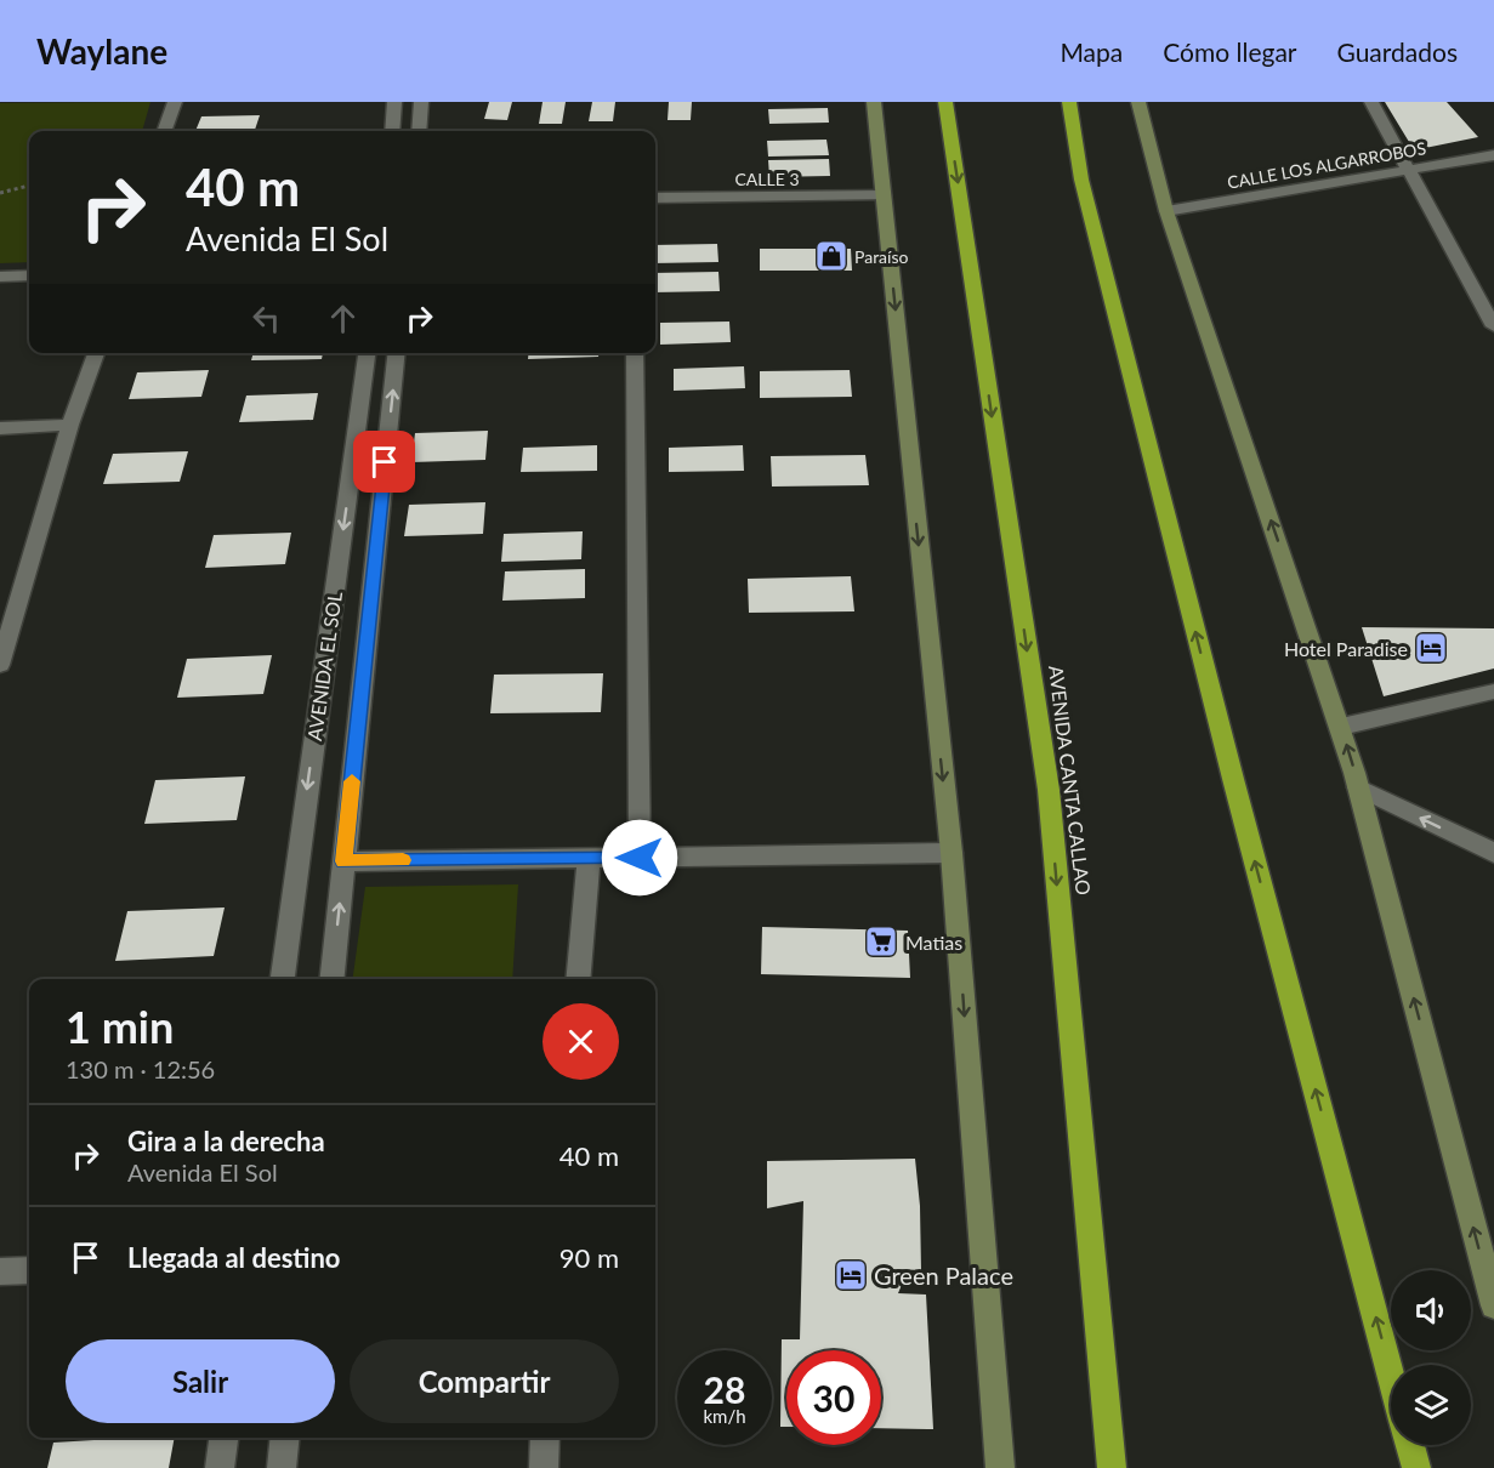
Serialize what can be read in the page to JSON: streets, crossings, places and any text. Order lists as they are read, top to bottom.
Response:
{
  "streets": {
    "highway": ["AVENIDA CANTA CALLAO"],
    "street": ["CALLE LOS ALGARROBOS", "CALLE 3", "AVENIDA EL SOL"]
  },
  "places": {
    "shop": ["Paraíso"],
    "hotel": ["Hotel Paradise", "Green Palace"],
    "supermarket": ["Matias"]
  },
  "page": {
    "header": "Waylane",
    "nav": ["Mapa", "Cómo llegar", "Guardados"],
    "turn": ["40 m", "Avenida El Sol"],
    "heading": ["1 min", "130 m · 12:56"],
    "list": [
      {
        "name": "Gira a la derecha",
        "note": "Avenida El Sol",
        "value": "40 m"
      },
      {
        "name": "Llegada al destino",
        "value": "90 m"
      }
    ],
    "buttons": ["Salir", "Compartir"],
    "speed": "28 km/h",
    "limit": "30"
  }
}
